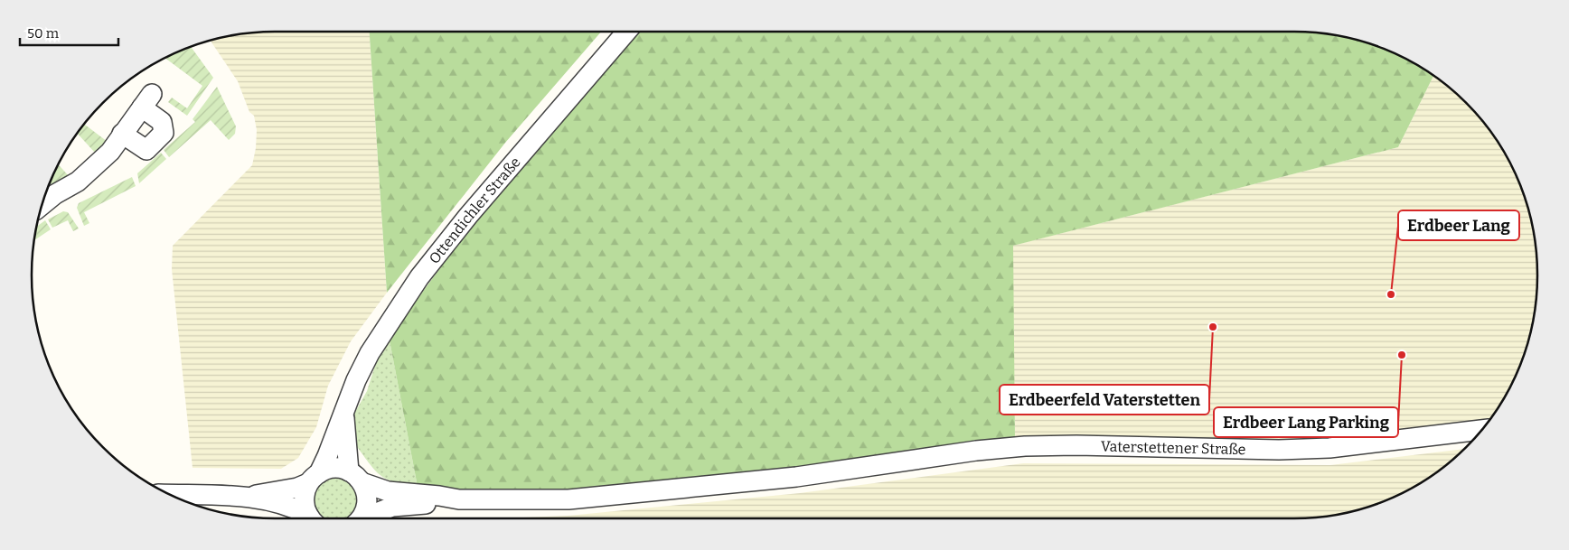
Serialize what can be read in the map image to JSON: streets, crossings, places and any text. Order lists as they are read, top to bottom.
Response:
{
  "streets": {
    "street": ["Ottendichler Straße", "Vaterstettener Straße"]
  },
  "places": ["Erdbeer Lang", "Erdbeerfeld Vaterstetten", "Erdbeer Lang Parking"],
  "scale_bar": "50 m"
}
